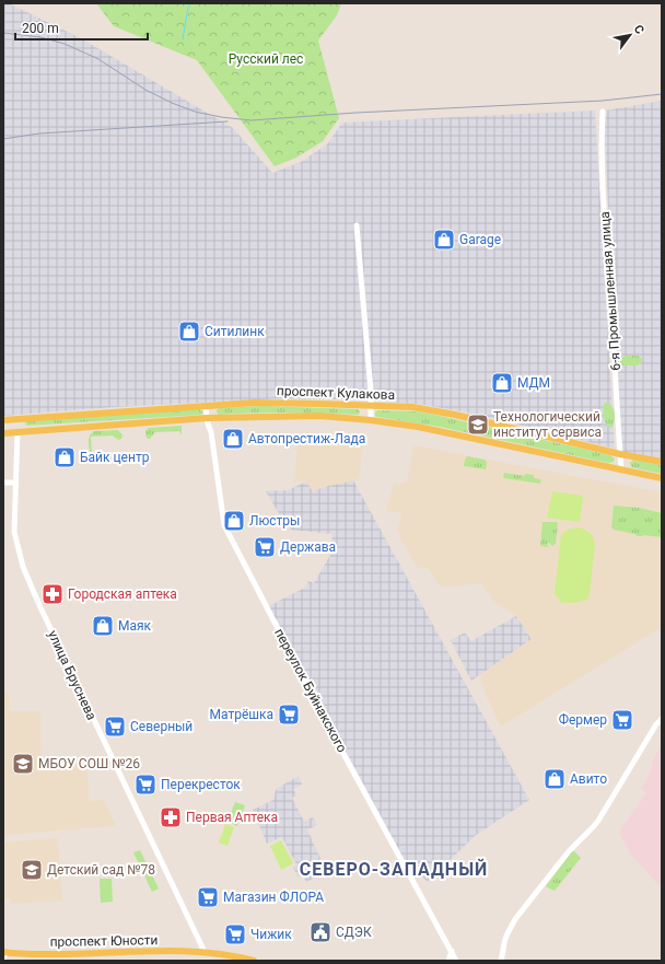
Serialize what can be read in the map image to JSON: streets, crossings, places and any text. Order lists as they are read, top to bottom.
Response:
{
  "streets": {
    "main road": ["проспект Кулакова", "проспект Юности"],
    "street": ["6-я Промышленная улица", "улица Бруснева", "переулок Буйнакского"]
  },
  "crossings": [
    ["6-я Промышленная улица", "проспект Кулакова"],
    ["проспект Кулакова", "улица Бруснева"],
    ["проспект Кулакова", "переулок Буйнакского"],
    ["улица Бруснева", "проспект Юности"]
  ],
  "districts": ["СЕВЕРО-ЗАПАДНЫЙ"],
  "parks": ["Русский лес"],
  "places": {
    "shop": [
      "Garage",
      "Ситилинк",
      "МДМ",
      "Автопрестиж-Лада",
      "Байк центр",
      "Люстры",
      "Маяк",
      "Авито"
    ],
    "school or university": ["Технологический институт сервиса", "МБОУ СОШ №26", "Детский сад №78"],
    "supermarket": [
      "Держава",
      "Матрёшка",
      "Фермер",
      "Северный",
      "Перекресток",
      "Магазин ФЛОРА",
      "Чижик"
    ],
    "pharmacy": ["Городская аптека", "Первая Аптека"],
    "public building": ["СДЭК"]
  },
  "scale_bar": "200 m",
  "north": "top right"
}
